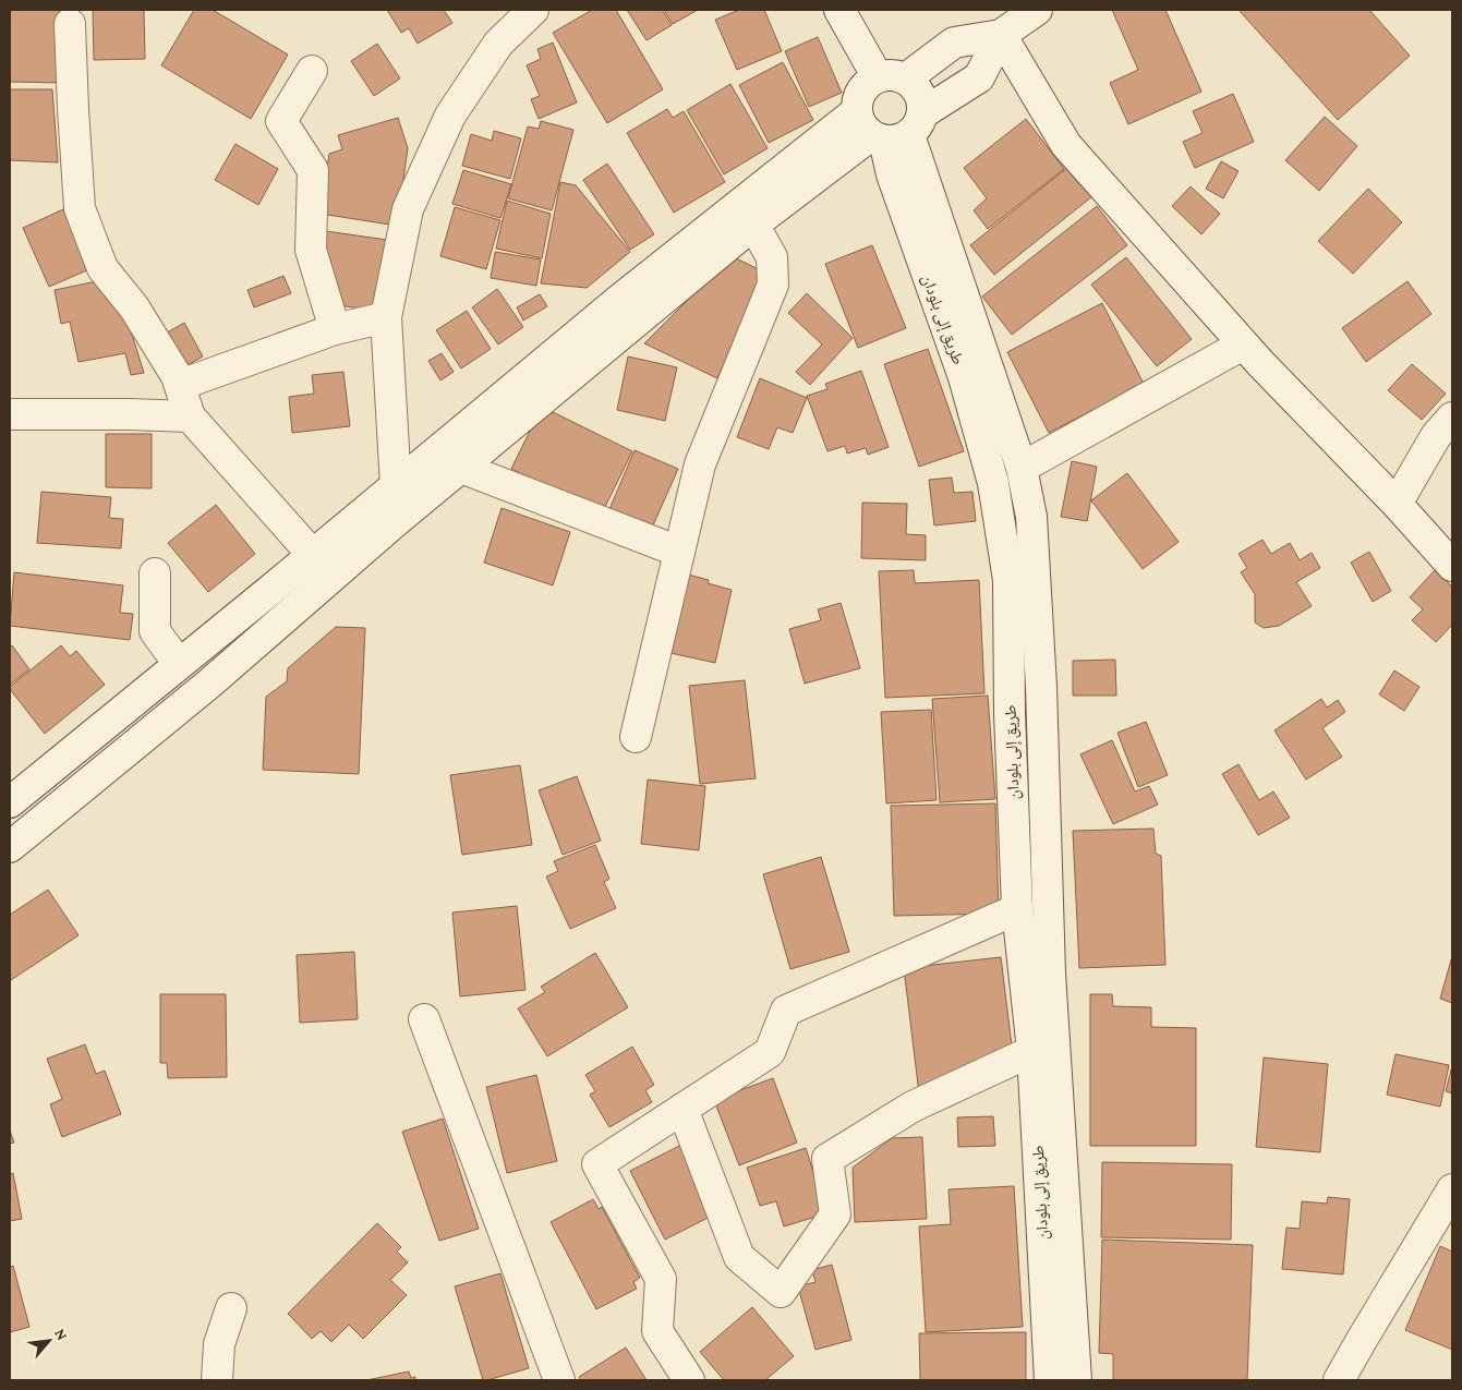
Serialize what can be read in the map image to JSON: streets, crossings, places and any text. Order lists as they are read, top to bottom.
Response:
{
  "streets": {
    "street": ["طريق إلى بلودان"]
  },
  "north": "top right"
}
